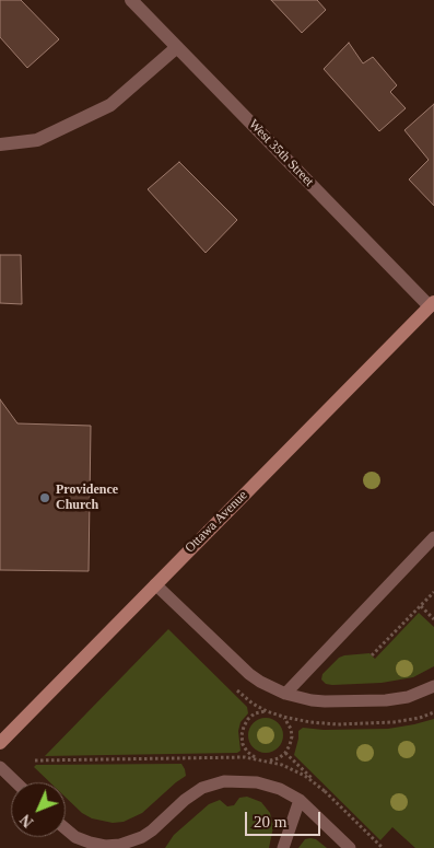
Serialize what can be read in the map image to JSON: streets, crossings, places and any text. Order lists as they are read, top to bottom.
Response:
{
  "streets": {
    "street": ["West 35th Street", "Ottawa Avenue"]
  },
  "crossings": [
    ["West 35th Street", "Ottawa Avenue"]
  ],
  "places": ["Providence Church"],
  "scale_bar": "20 m",
  "north": "bottom left"
}
